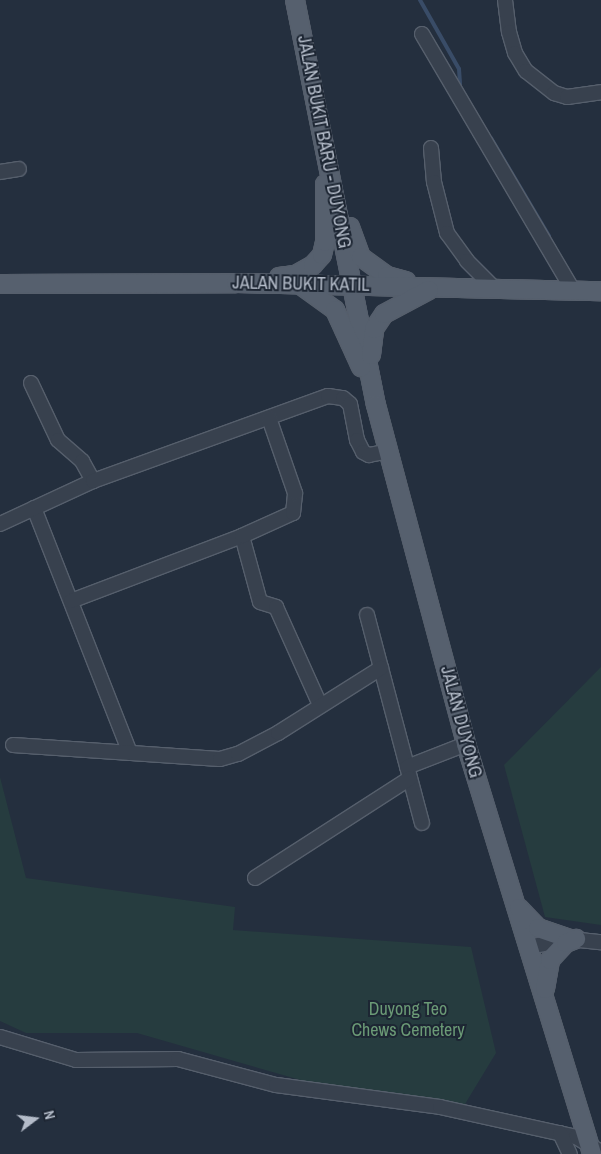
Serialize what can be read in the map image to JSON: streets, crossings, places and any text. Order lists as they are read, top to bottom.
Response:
{
  "streets": {
    "main road": ["JALAN BUKIT BARU - DUYONG", "JALAN BUKIT KATIL", "JALAN DUYONG"]
  },
  "crossings": [
    ["JALAN BUKIT BARU - DUYONG", "JALAN BUKIT KATIL"],
    ["JALAN BUKIT BARU - DUYONG", "JALAN DUYONG"],
    ["JALAN BUKIT KATIL", "JALAN DUYONG"]
  ],
  "parks": ["Duyong Teo Chews Cemetery"],
  "north": "right"
}
